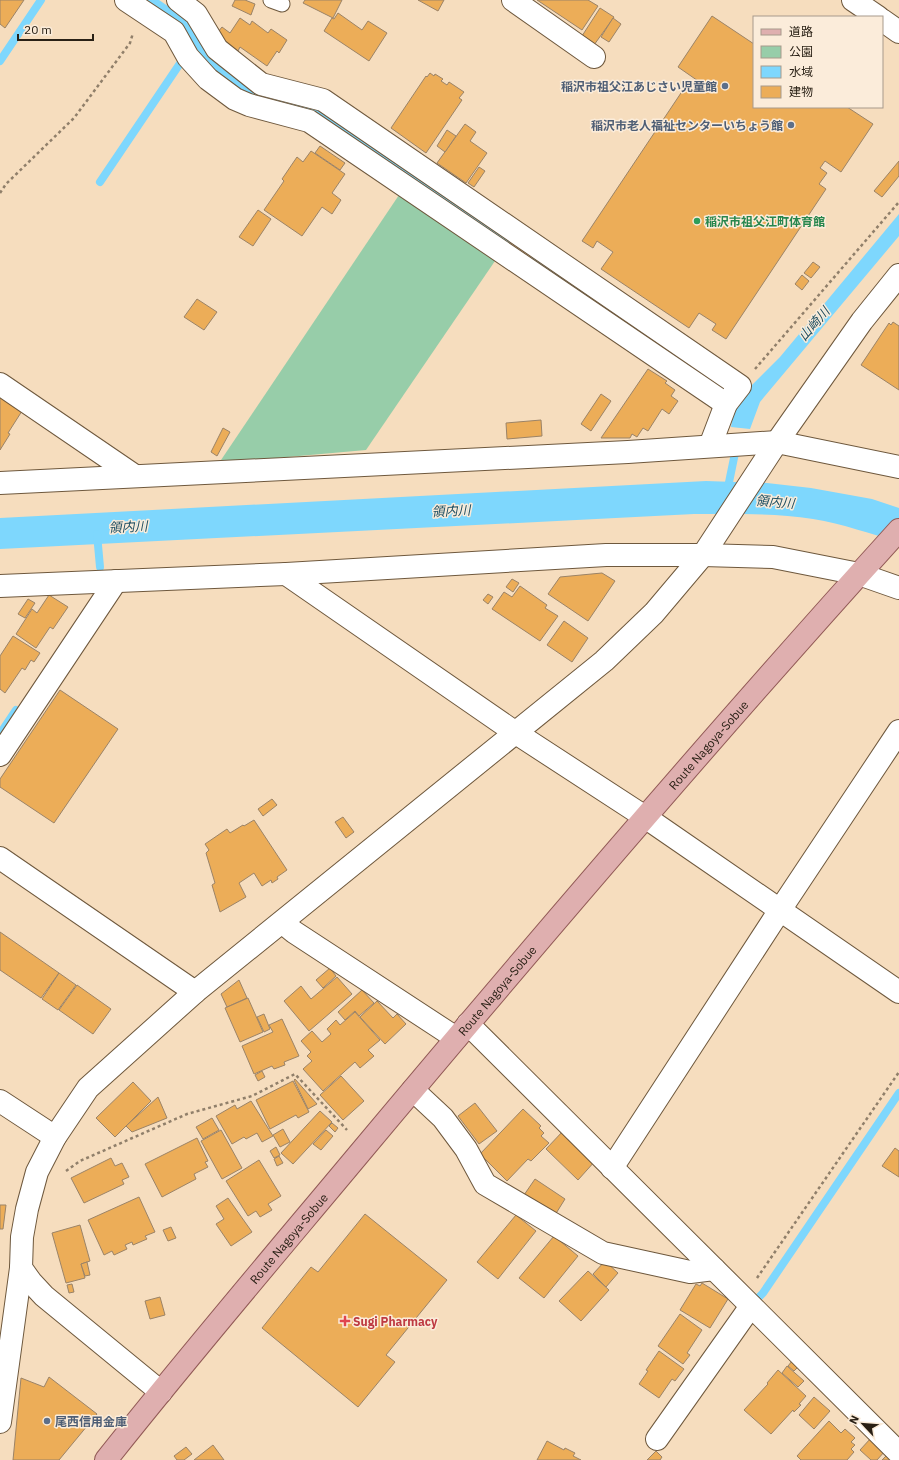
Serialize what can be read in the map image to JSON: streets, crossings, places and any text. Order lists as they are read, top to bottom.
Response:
{
  "streets": {
    "main road": ["Route Nagoya-Sobue"]
  },
  "water": ["山崎川", "領内川"],
  "places": {
    "other": [
      "稲沢市祖父江あじさい児童館",
      "稲沢市老人福祉センターいちょう館",
      "稲沢市祖父江町体育館",
      "尾西信用金庫"
    ],
    "health": ["Sugi Pharmacy"]
  },
  "legend": [
    "道路",
    "公園",
    "水域",
    "建物"
  ],
  "scale_bar": "20 m",
  "north": "top left"
}
